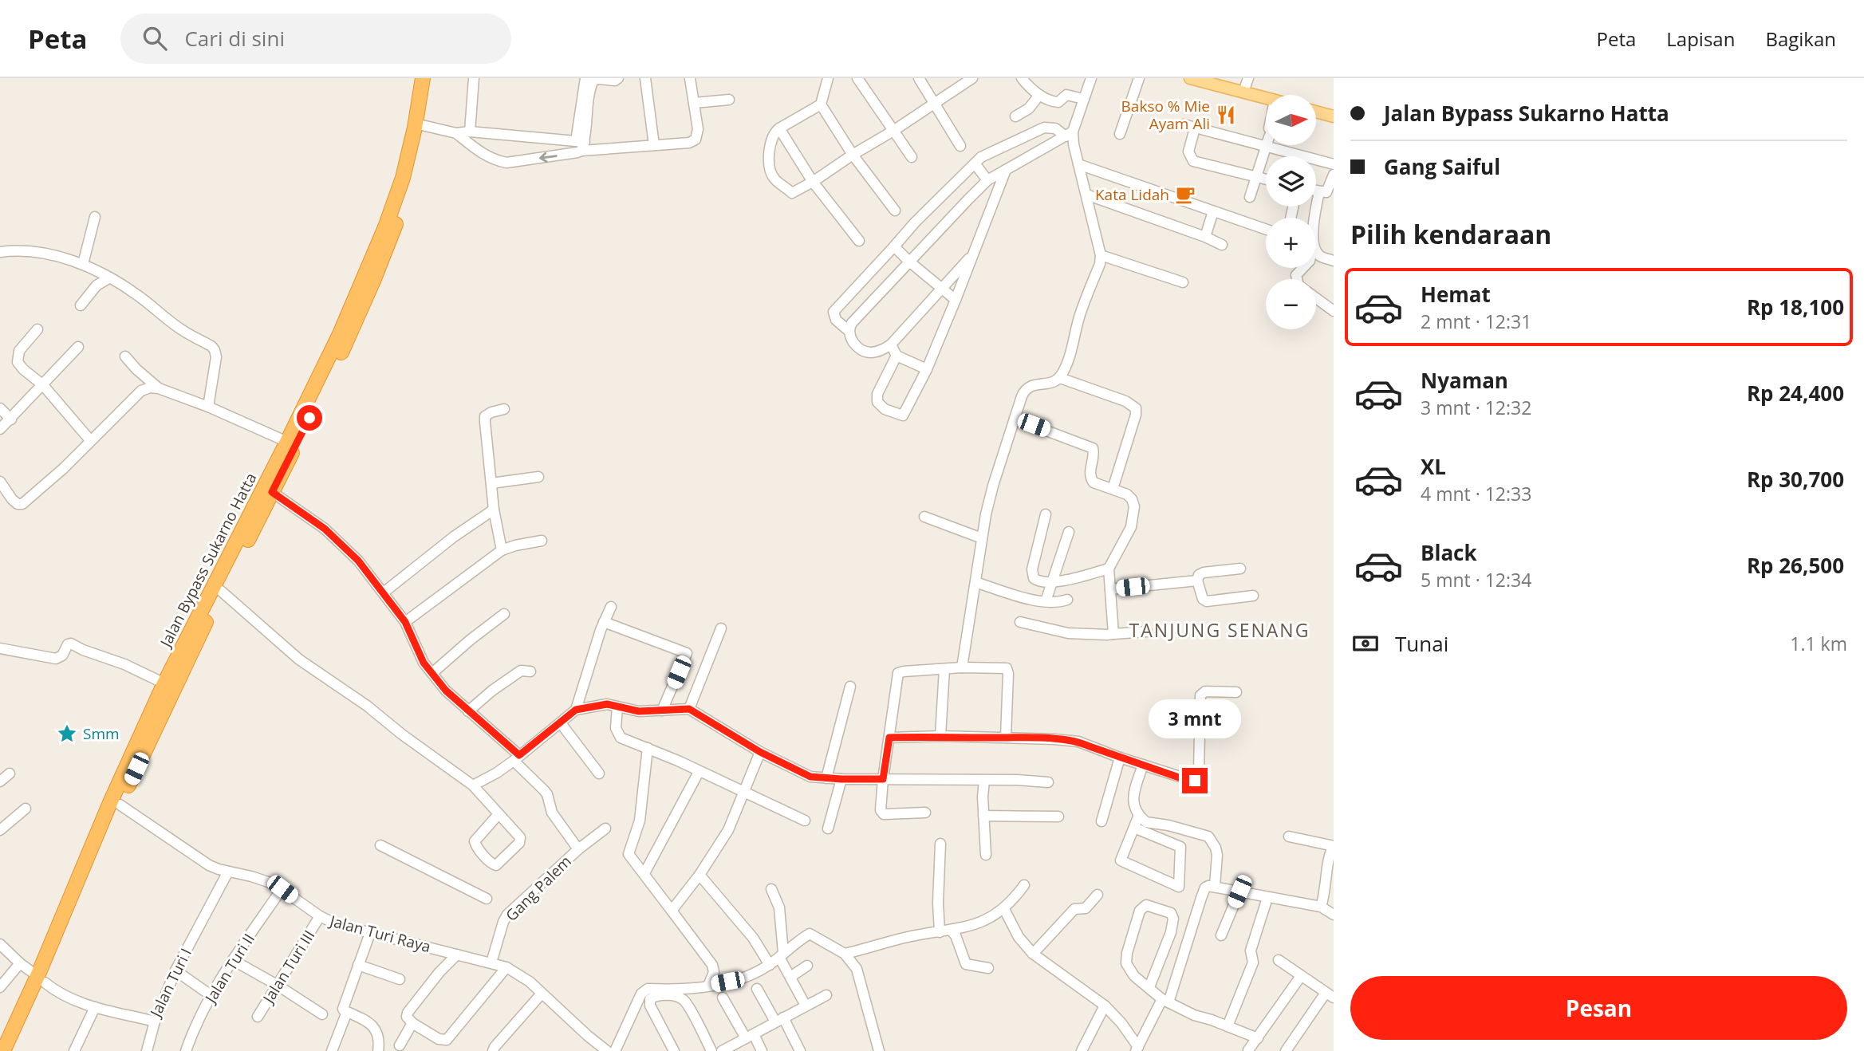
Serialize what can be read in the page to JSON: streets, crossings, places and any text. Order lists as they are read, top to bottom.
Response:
{
  "streets": {
    "highway": ["Jalan Bypass Sukarno Hatta"],
    "street": [
      "Gang Palem",
      "Jalan Turi Raya",
      "Jalan Turi III",
      "Jalan Turi II",
      "Jalan Turi I"
    ]
  },
  "crossings": [
    ["Jalan Bypass Sukarno Hatta", "Jalan Turi Raya"],
    ["Jalan Bypass Sukarno Hatta", "Jalan Turi I"],
    ["Gang Palem", "Jalan Turi Raya"],
    ["Jalan Turi Raya", "Jalan Turi III"],
    ["Jalan Turi Raya", "Jalan Turi II"],
    ["Jalan Turi Raya", "Jalan Turi I"]
  ],
  "districts": ["TANJUNG SENANG"],
  "places": {
    "restaurant": ["Bakso % Mie Ayam Ali"],
    "cafe": ["Kata Lidah"],
    "place": ["Smm"]
  },
  "north": "right",
  "page": {
    "header": "Peta",
    "search": "Cari di sini",
    "nav": ["Peta", "Lapisan", "Bagikan"],
    "banner": ["Jalan Bypass Sukarno Hatta", "Gang Saiful"],
    "map_buttons": ["+", "−"],
    "heading": "Pilih kendaraan",
    "list": [
      {
        "name": "Hemat",
        "note": "2 mnt · 12:31",
        "value": "Rp 18,100"
      },
      {
        "name": "Nyaman",
        "note": "3 mnt · 12:32",
        "value": "Rp 24,400"
      },
      {
        "name": "XL",
        "note": "4 mnt · 12:33",
        "value": "Rp 30,700"
      },
      {
        "name": "Black",
        "note": "5 mnt · 12:34",
        "value": "Rp 26,500"
      }
    ],
    "pay": ["Tunai", "1.1 km"],
    "bubble": "3 mnt",
    "buttons": "Pesan"
  }
}
